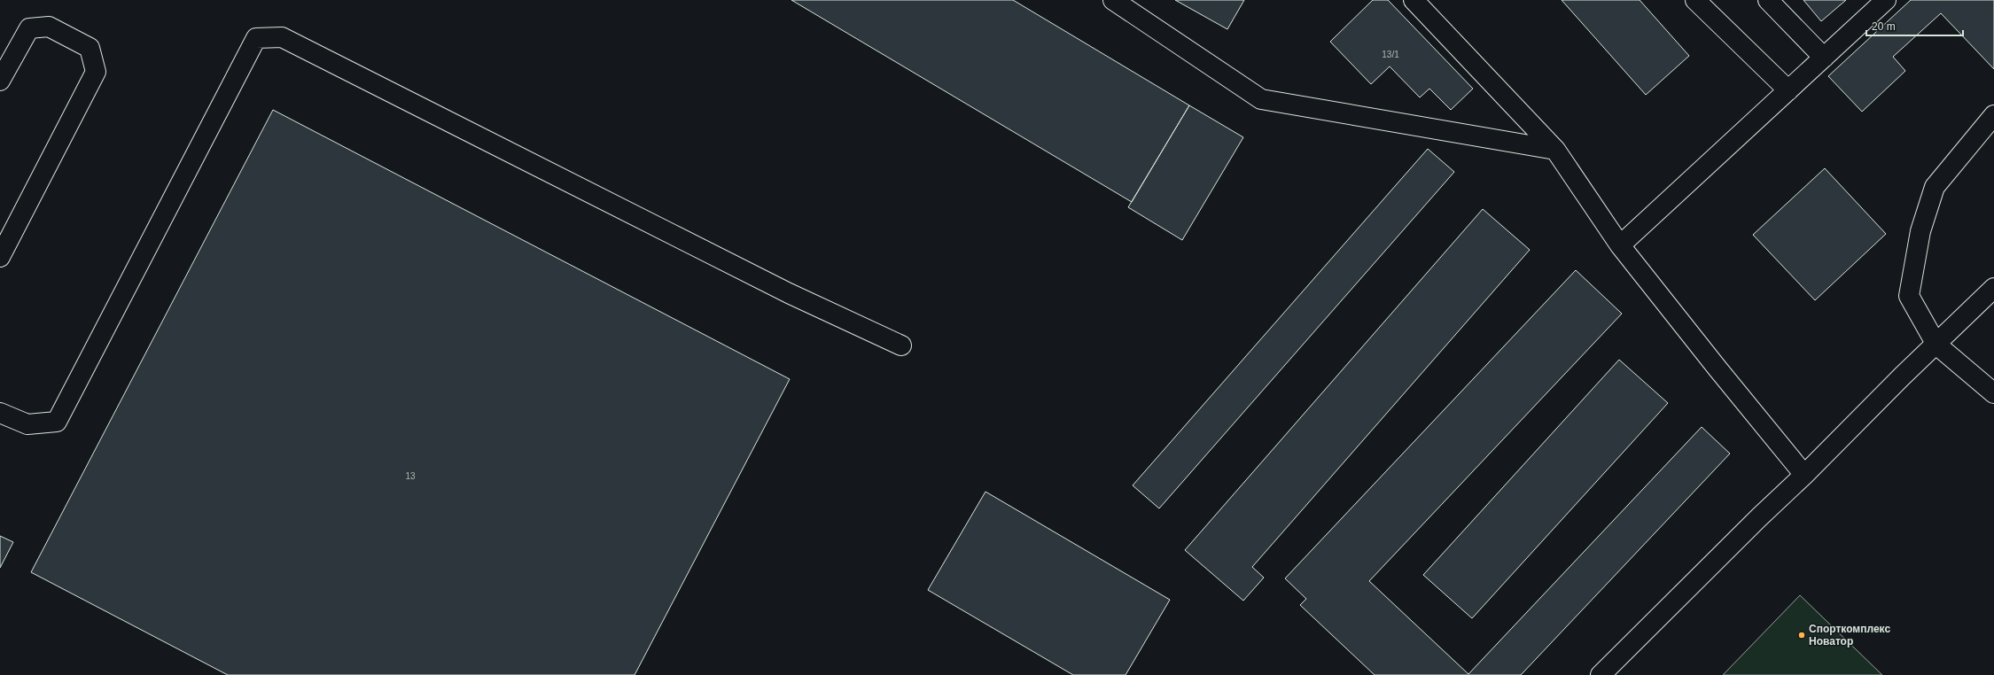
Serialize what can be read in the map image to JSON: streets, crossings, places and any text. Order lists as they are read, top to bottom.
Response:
{
  "places": ["Спорткомплекс Новатор"],
  "house_numbers": ["13/1", "13"],
  "scale_bar": "20 m"
}
